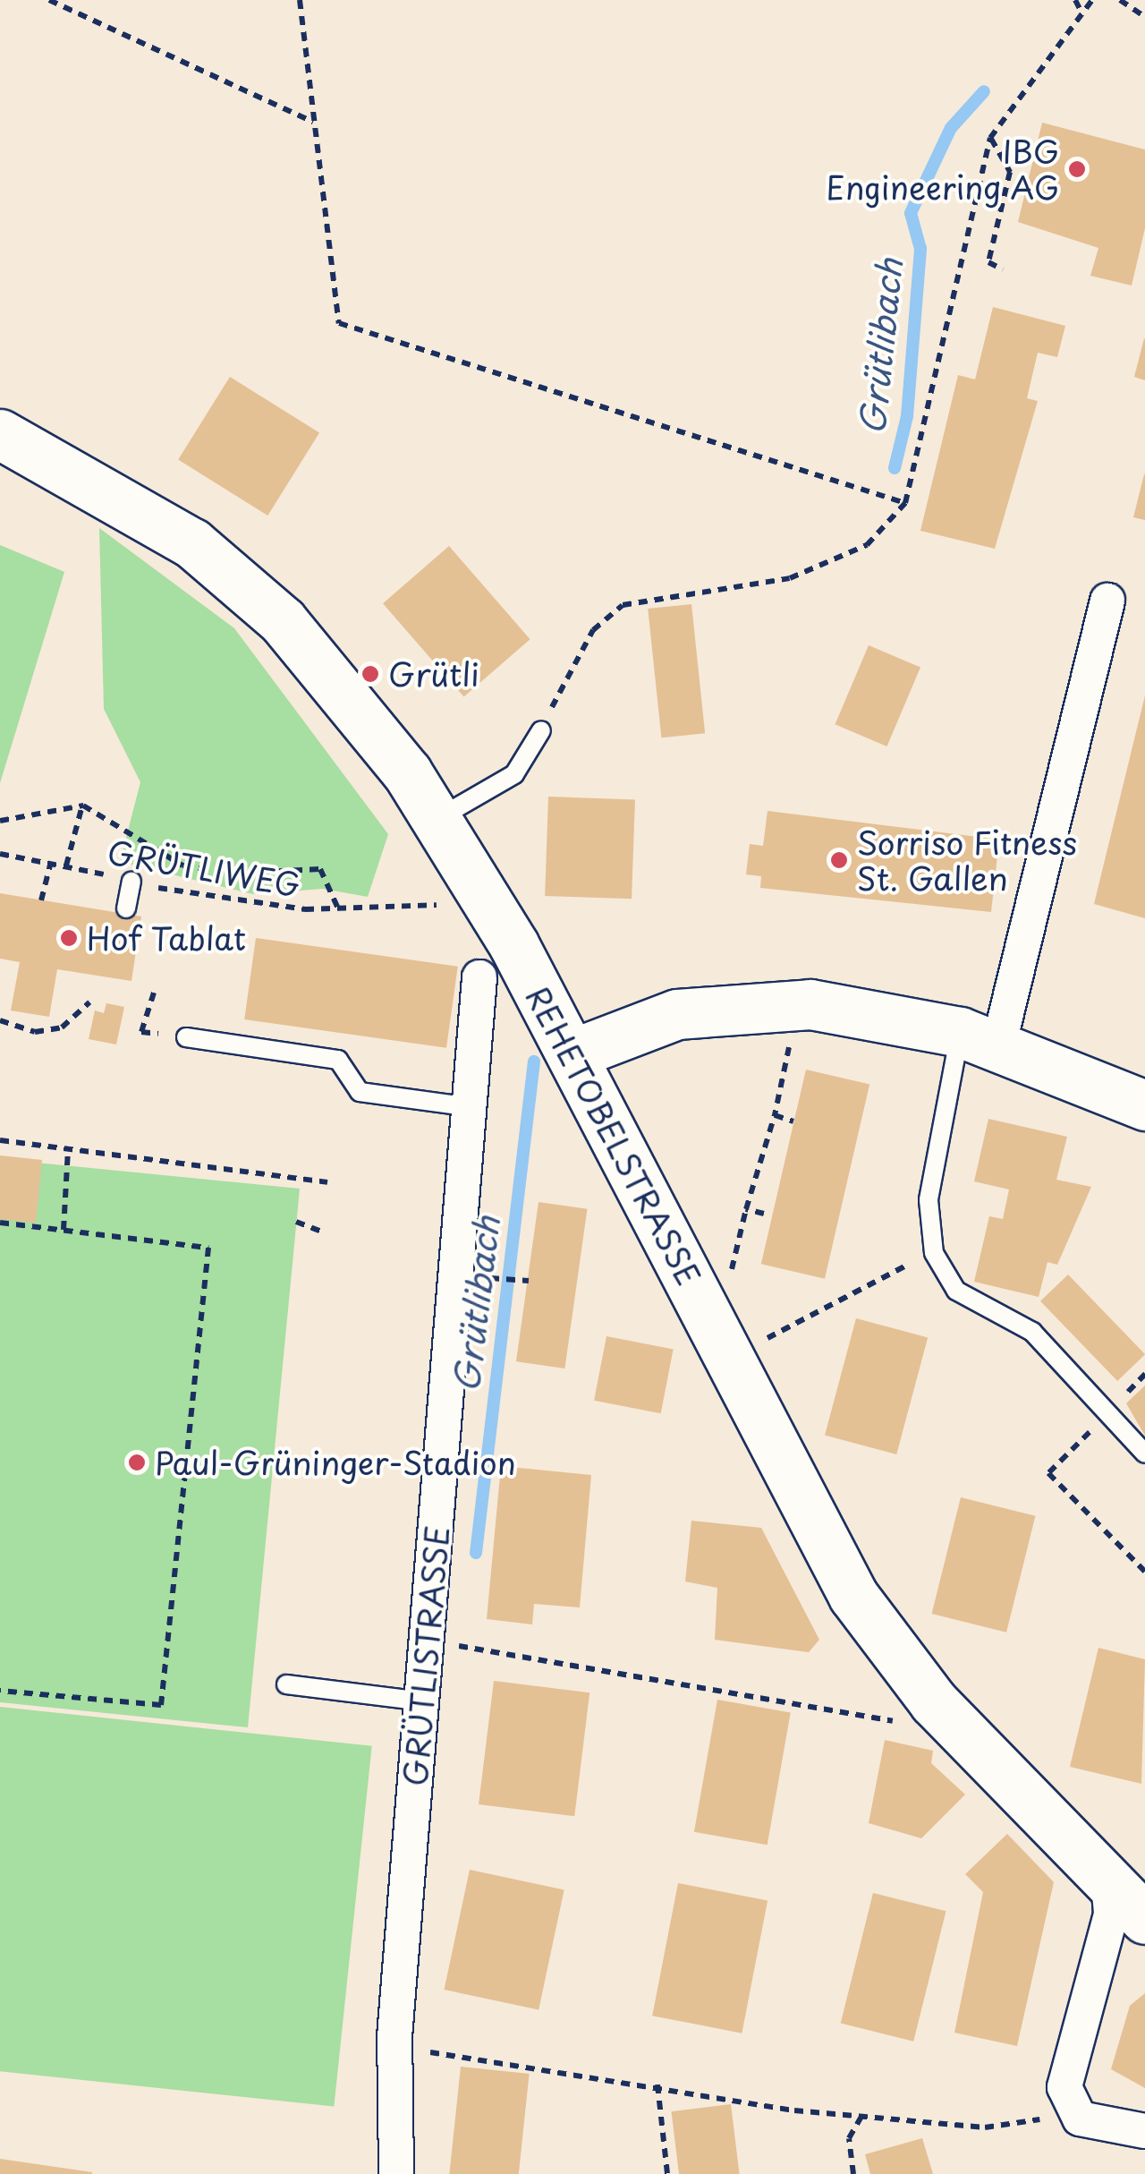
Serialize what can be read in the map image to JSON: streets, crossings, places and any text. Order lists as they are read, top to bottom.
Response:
{
  "streets": {
    "street": ["REHETOBELSTRASSE", "GRÜTLISTRASSE"],
    "path": ["GRÜTLIWEG"]
  },
  "water": ["Grütlibach"],
  "places": [
    "IBG Engineering AG",
    "Grütli",
    "Sorriso Fitness St. Gallen",
    "Hof Tablat",
    "Paul-Grüninger-Stadion"
  ]
}
